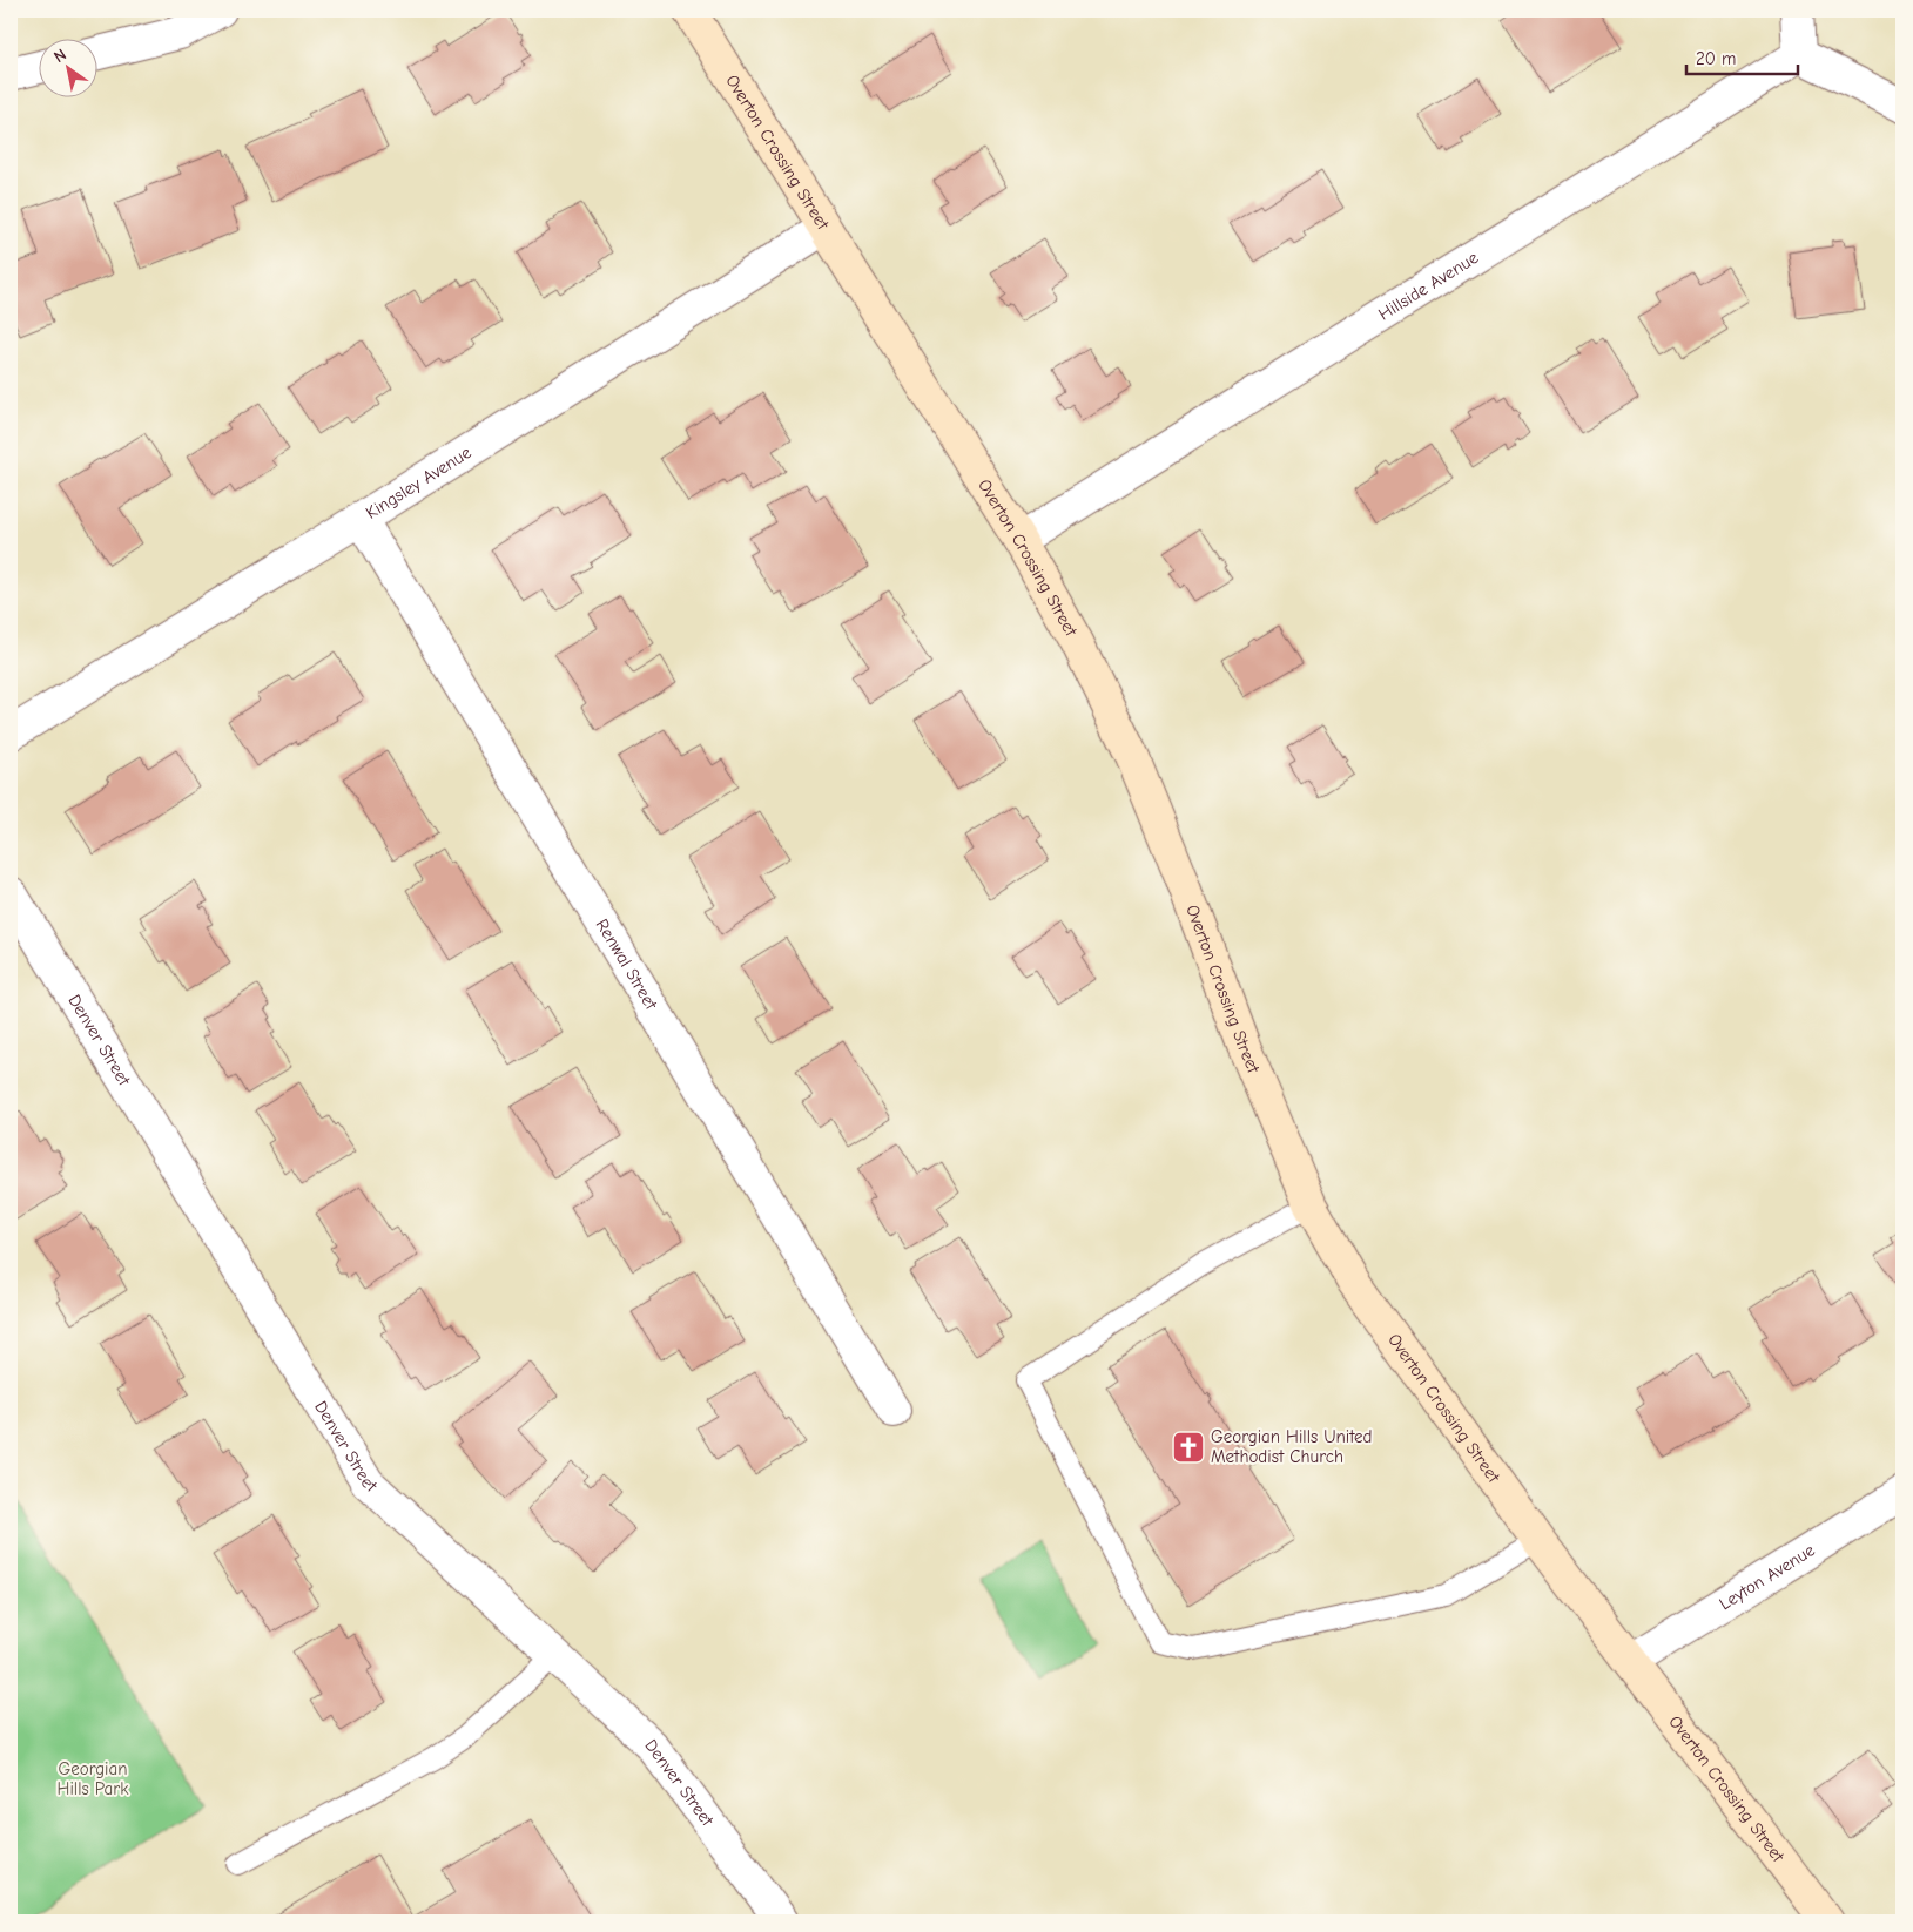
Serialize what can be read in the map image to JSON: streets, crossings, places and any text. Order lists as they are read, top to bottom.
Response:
{
  "streets": {
    "street": [
      "Overton Crossing Street",
      "Hillside Avenue",
      "Kingsley Avenue",
      "Renwal Street",
      "Denver Street",
      "Leyton Avenue"
    ]
  },
  "crossings": [
    ["Overton Crossing Street", "Hillside Avenue"],
    ["Overton Crossing Street", "Kingsley Avenue"],
    ["Overton Crossing Street", "Leyton Avenue"],
    ["Kingsley Avenue", "Renwal Street"]
  ],
  "parks": ["Georgian Hills Park"],
  "places": {
    "church": ["Georgian Hills United Methodist Church"]
  },
  "scale_bar": "20 m",
  "north": "top left"
}
